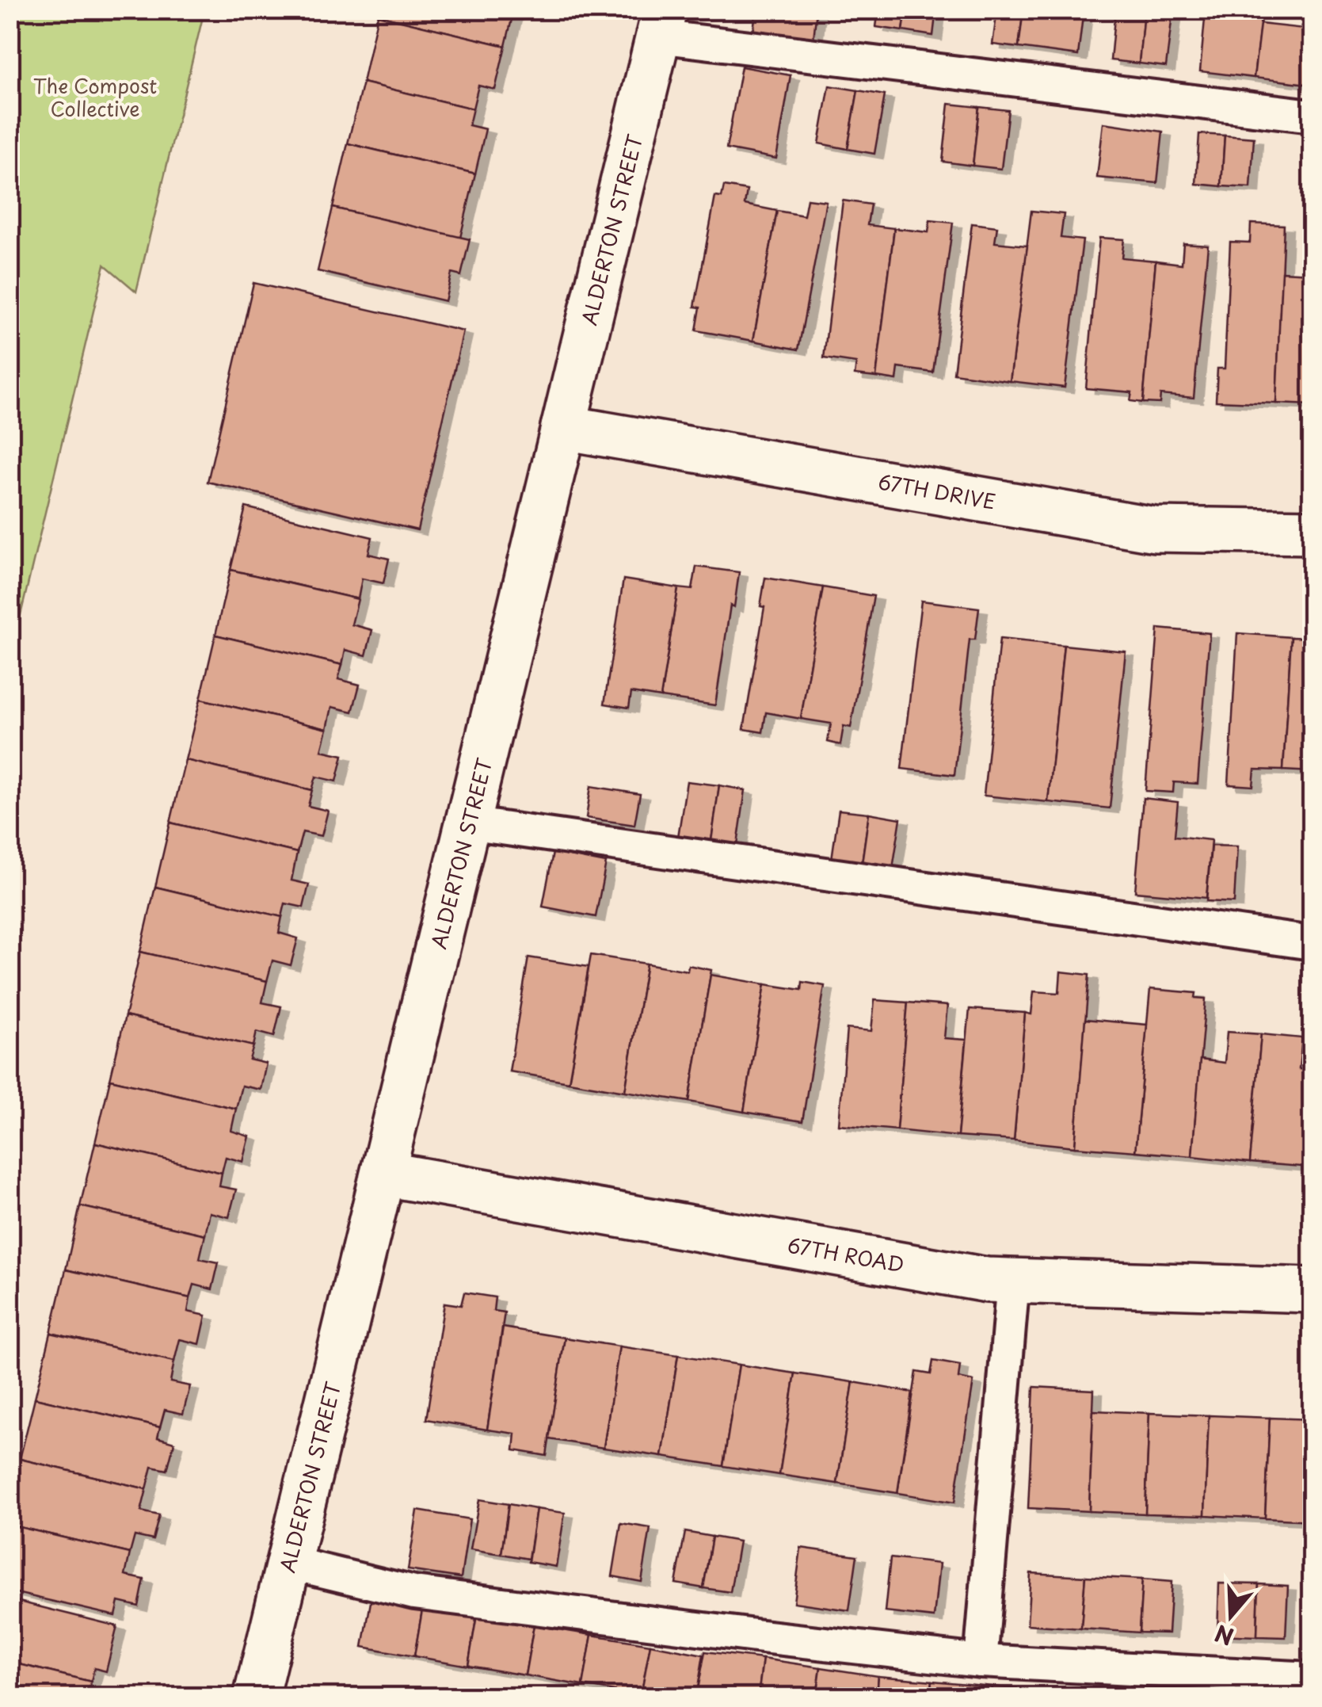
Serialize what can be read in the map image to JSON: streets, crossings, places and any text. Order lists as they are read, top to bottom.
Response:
{
  "streets": {
    "street": ["ALDERTON STREET", "67TH DRIVE", "67TH ROAD"]
  },
  "crossings": [
    ["ALDERTON STREET", "67TH DRIVE"],
    ["ALDERTON STREET", "67TH ROAD"]
  ],
  "parks": ["The Compost Collective"],
  "north": "bottom"
}
